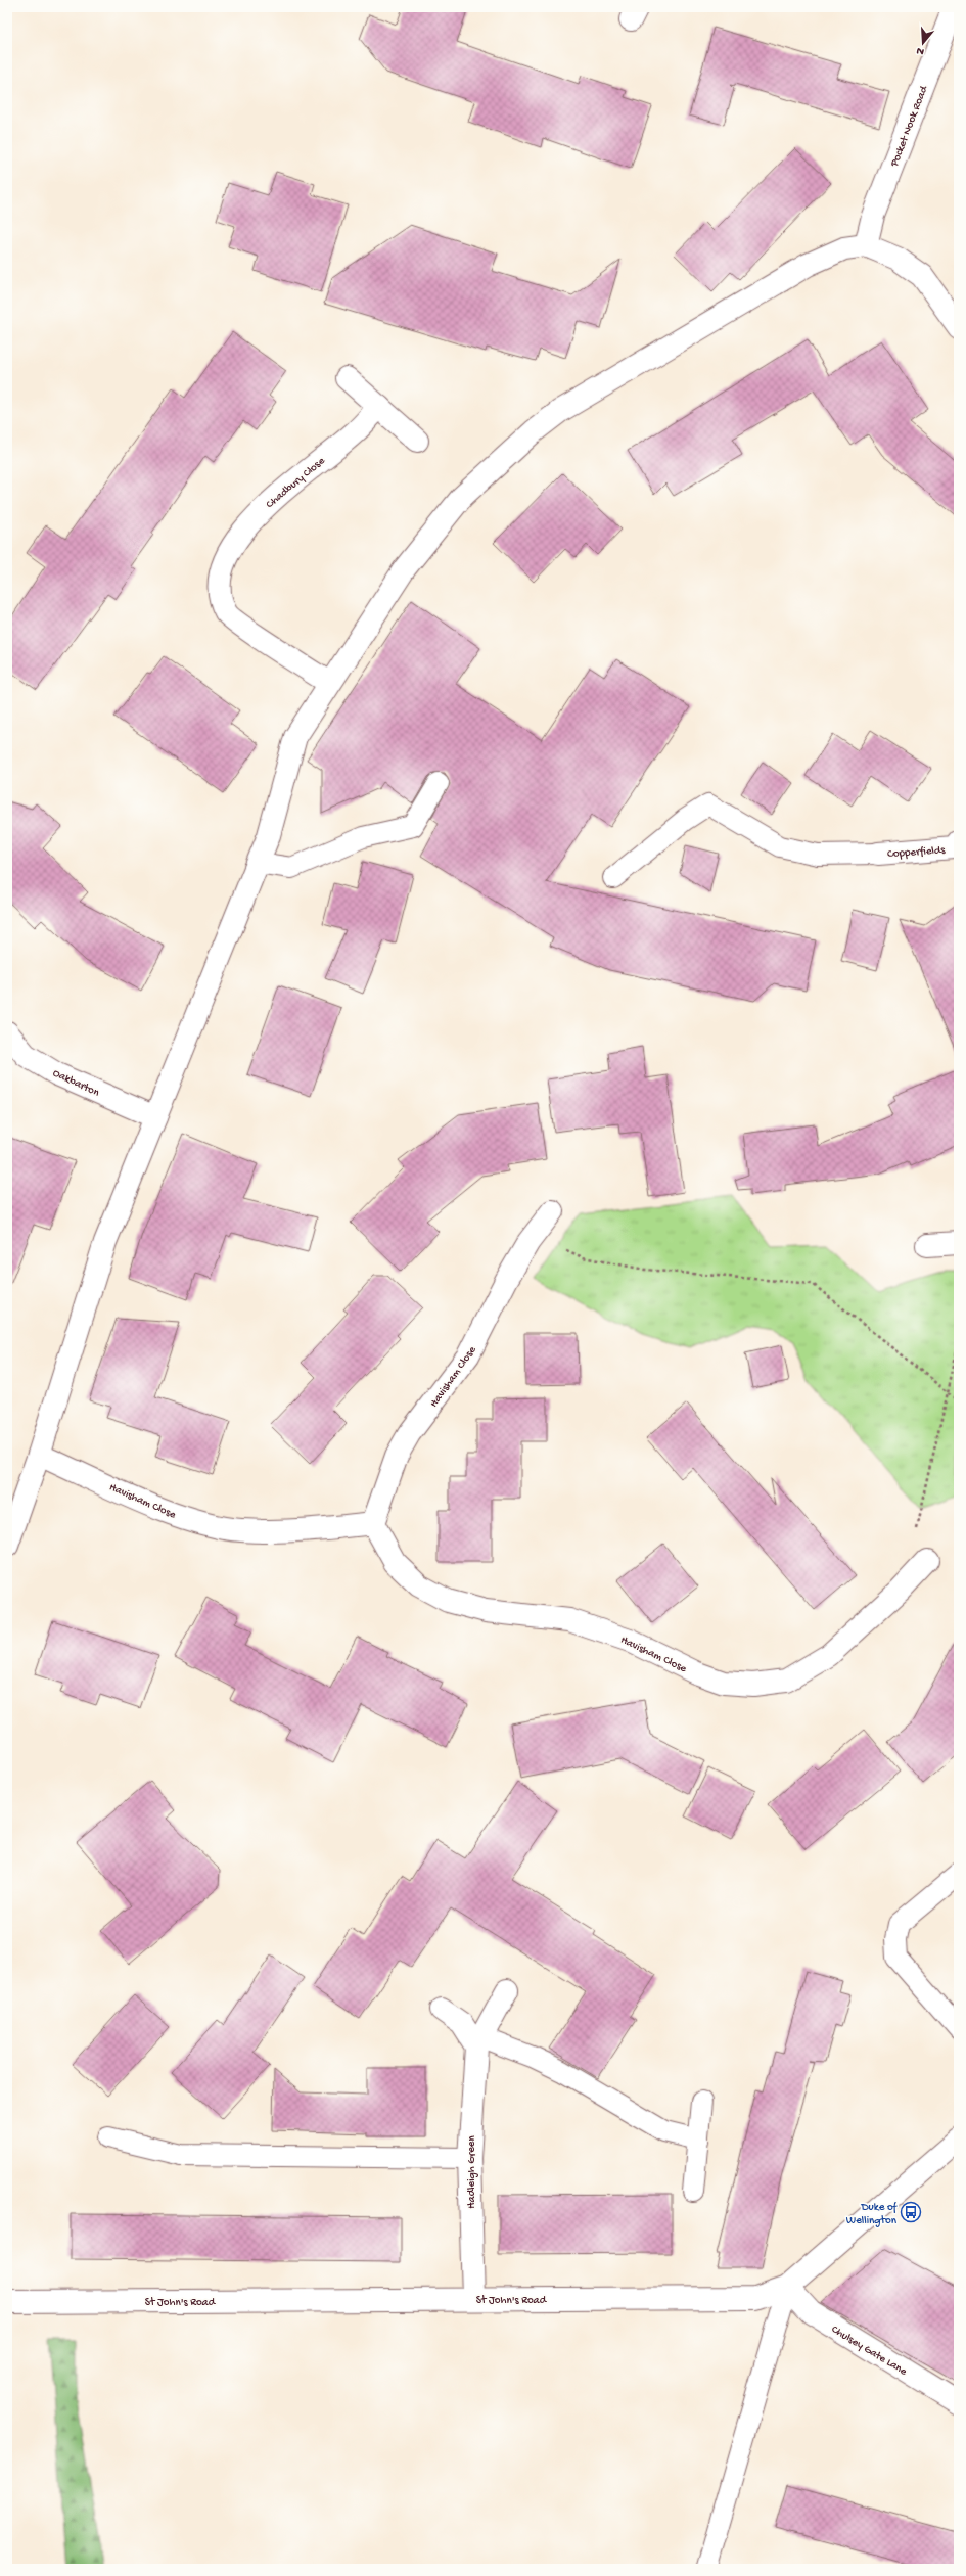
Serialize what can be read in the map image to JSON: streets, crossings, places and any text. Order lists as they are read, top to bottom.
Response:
{
  "streets": {
    "street": [
      "Pocket Nook Road",
      "Chadbury Close",
      "Copperfields",
      "Oakbarton",
      "Havisham Close",
      "Hadleigh Green",
      "St John's Road",
      "Chulsey Gate Lane"
    ]
  },
  "crossings": [
    ["Hadleigh Green", "St John's Road"],
    ["St John's Road", "Chulsey Gate Lane"]
  ],
  "places": {
    "bus stop": ["Duke of Wellington"]
  },
  "north": "bottom"
}
